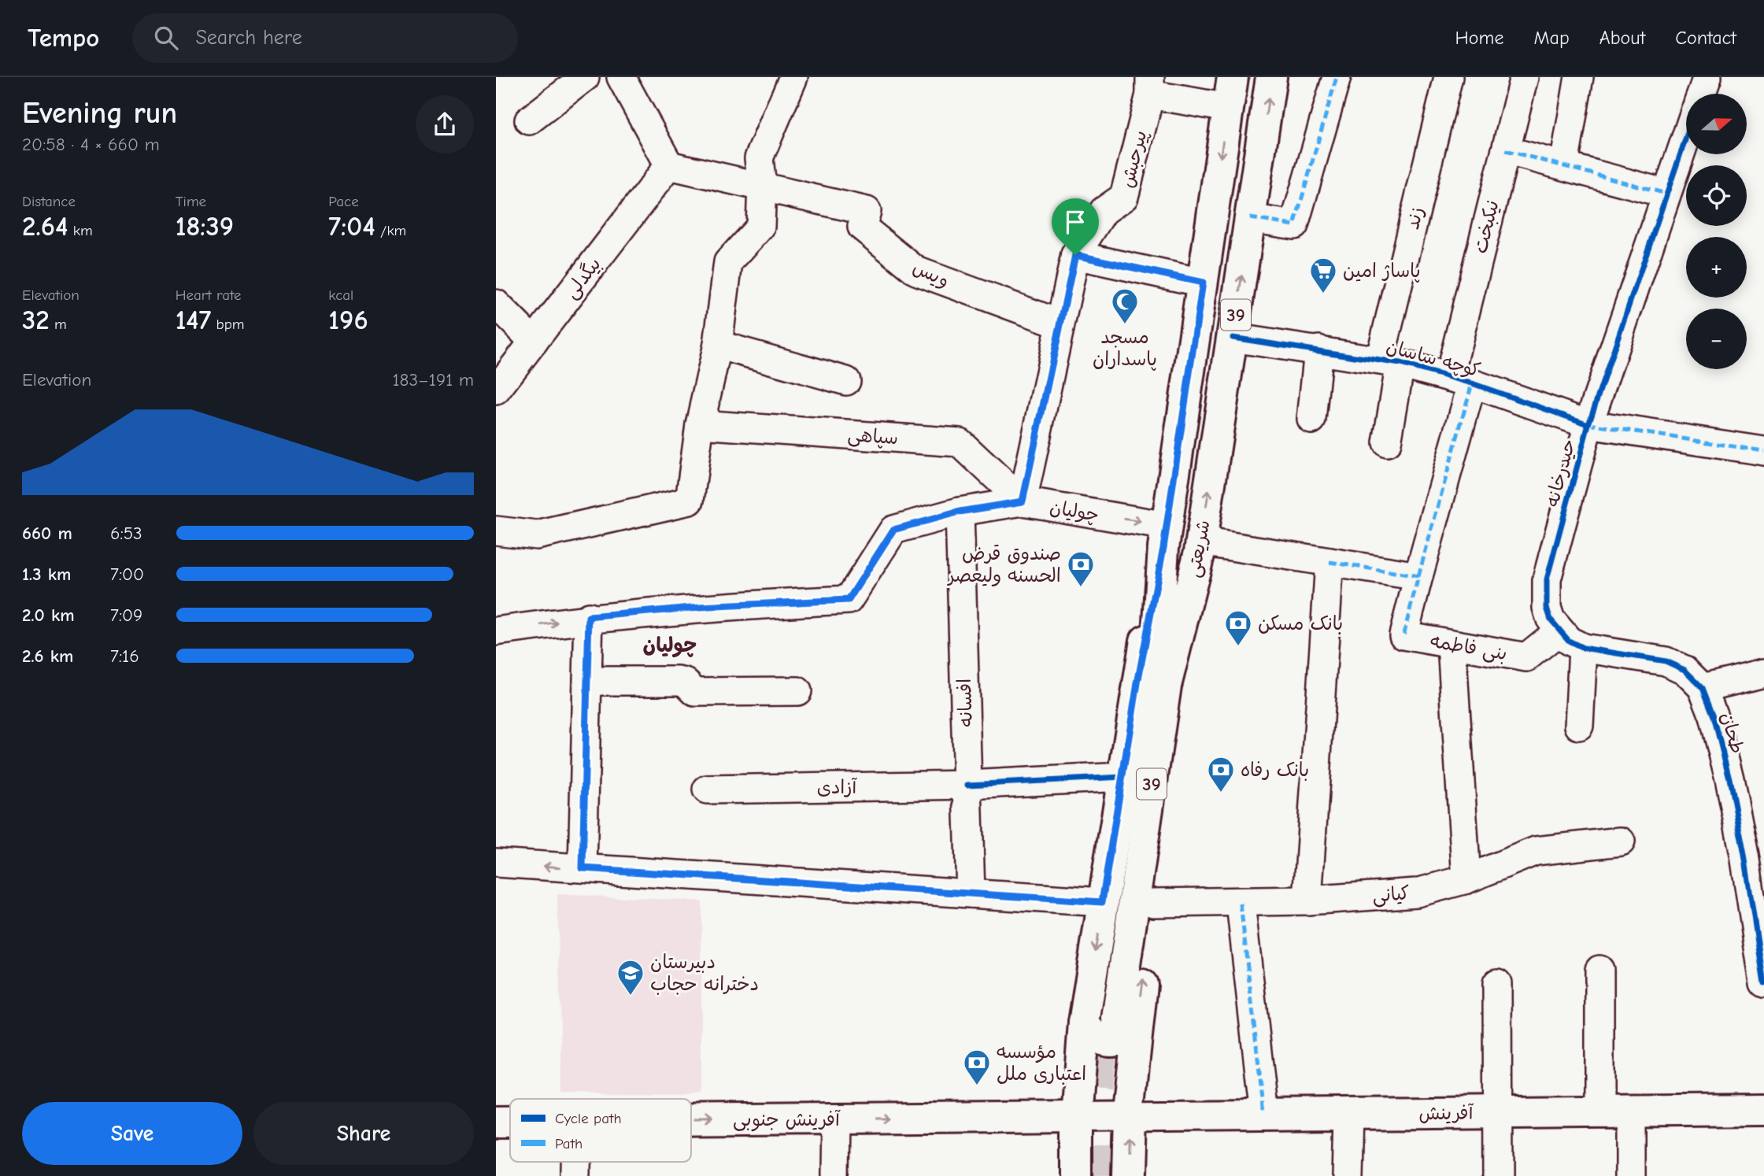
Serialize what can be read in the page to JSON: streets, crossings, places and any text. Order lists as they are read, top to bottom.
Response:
{
  "streets": {
    "main road": [
      "39",
      "شریعتی",
      "آفرینش",
      "آفرینش جنوبی"
    ],
    "street": [
      "پیرحبش",
      "زند",
      "نیکبخت",
      "ویس",
      "بیگدلی",
      "کوچه ساسان",
      "سپاهی",
      "حیدرخانه",
      "چولیان",
      "بنی فاطمه",
      "افسانه",
      "طحان",
      "آزادی",
      "کیانی"
    ]
  },
  "crossings": [
    ["زند", "کوچه ساسان"],
    ["نیکبخت", "کوچه ساسان"],
    ["نیکبخت", "بنی فاطمه"],
    ["کوچه ساسان", "حیدرخانه"],
    ["کوچه ساسان", "شریعتی"],
    ["سپاهی", "چولیان"],
    ["حیدرخانه", "بنی فاطمه"],
    ["حیدرخانه", "طحان"],
    ["چولیان", "شریعتی"],
    ["چولیان", "افسانه"],
    ["افسانه", "آزادی"],
    ["آفرینش", "آفرینش جنوبی"]
  ],
  "one_way": ["آفرینش جنوبی"],
  "districts": ["چولیان"],
  "places": {
    "supermarket": ["پاساژ امین"],
    "mosque": ["مسجد پاسداران"],
    "bank": [
      "صندوق قرض الحسنه ولیعصر",
      "بانک مسکن",
      "بانک رفاه",
      "مؤسسه اعتباری ملل"
    ],
    "school or university": ["دبیرستان دخترانه حجاب"]
  },
  "legend": ["Cycle path", "Path"],
  "north": "right",
  "page": {
    "header": "Tempo",
    "search": "Search here",
    "nav": [
      "Home",
      "Map",
      "About",
      "Contact"
    ],
    "heading": ["Evening run", "20:58 · 4 × 660 m"],
    "map_buttons": ["+", "−"],
    "stats": [
      ["Distance", "2.64 km"],
      ["Time", "18:39"],
      ["Pace", "7:04 /km"],
      ["Elevation", "32 m"],
      ["Heart rate", "147 bpm"],
      ["kcal", "196"]
    ],
    "chart": ["Elevation", "183–191 m"],
    "list": [
      {
        "name": "660 m",
        "note": "6:53"
      },
      {
        "name": "1.3 km",
        "note": "7:00"
      },
      {
        "name": "2.0 km",
        "note": "7:09"
      },
      {
        "name": "2.6 km",
        "note": "7:16"
      }
    ],
    "buttons": ["Save", "Share"]
  }
}
